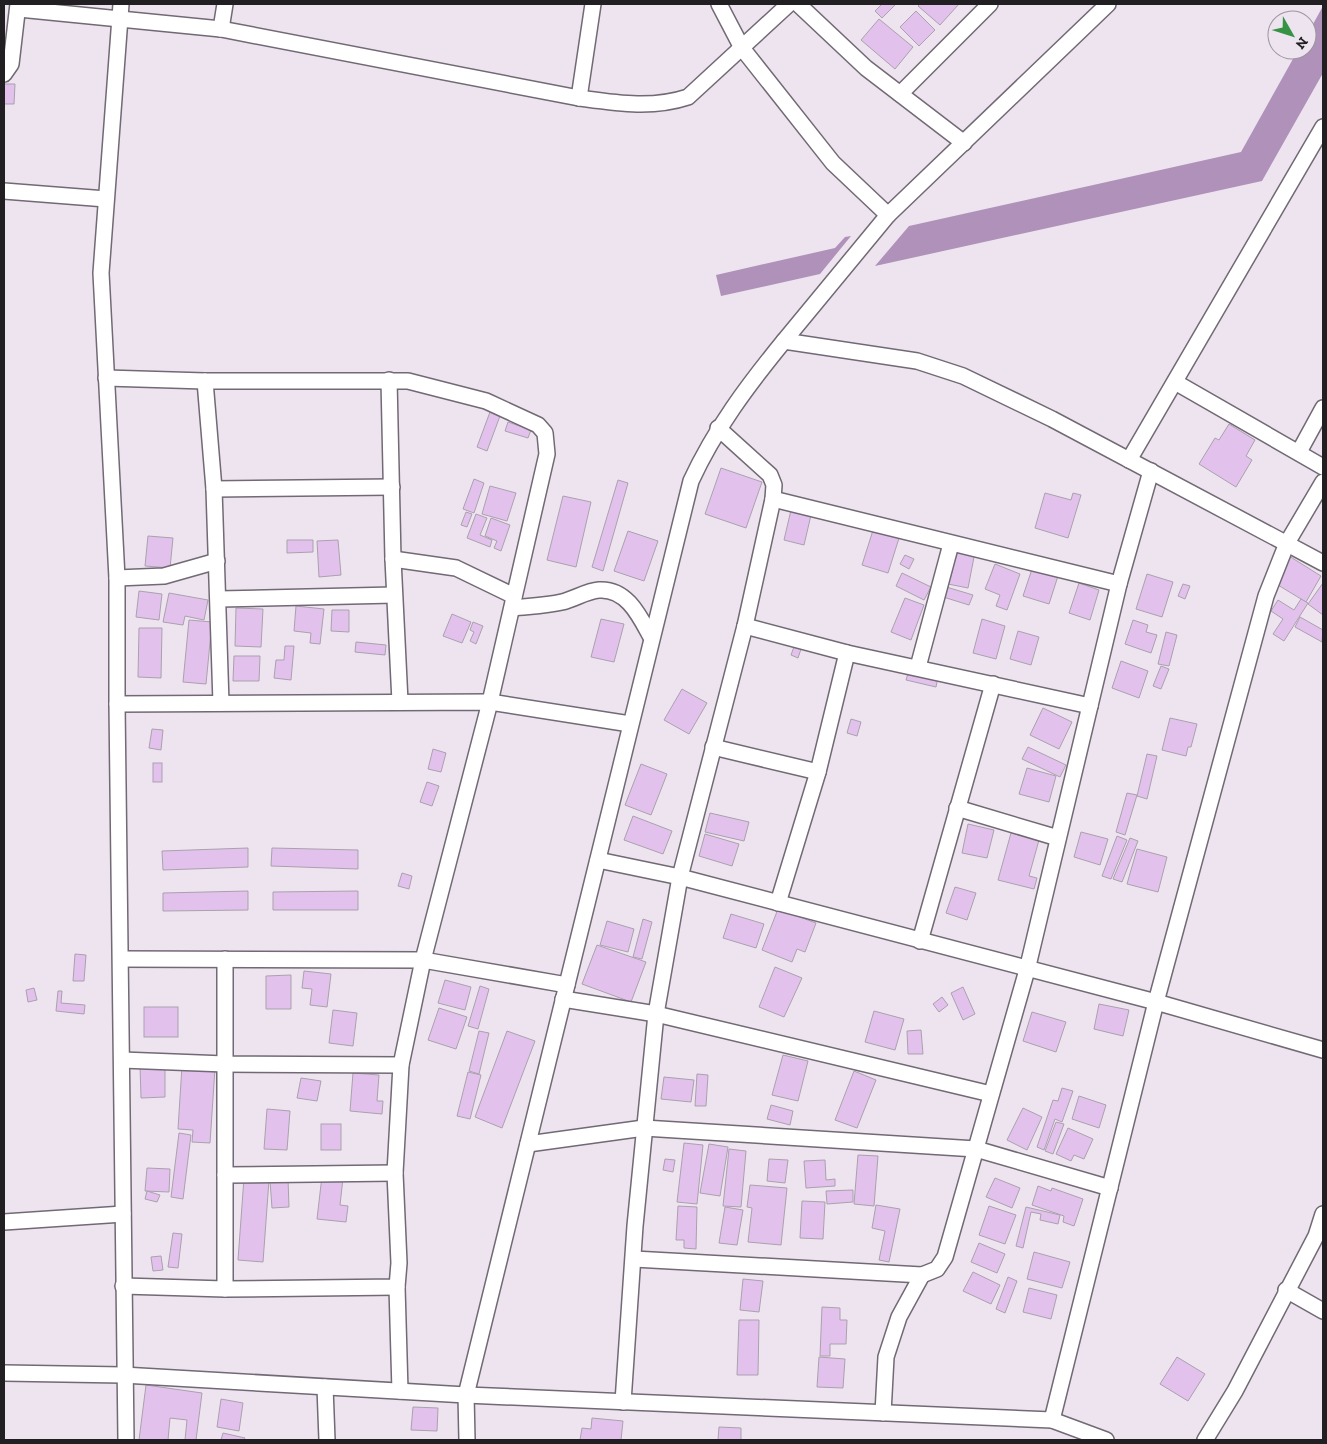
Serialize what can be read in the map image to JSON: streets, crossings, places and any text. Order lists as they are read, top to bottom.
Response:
{
  "north": "bottom right"
}
